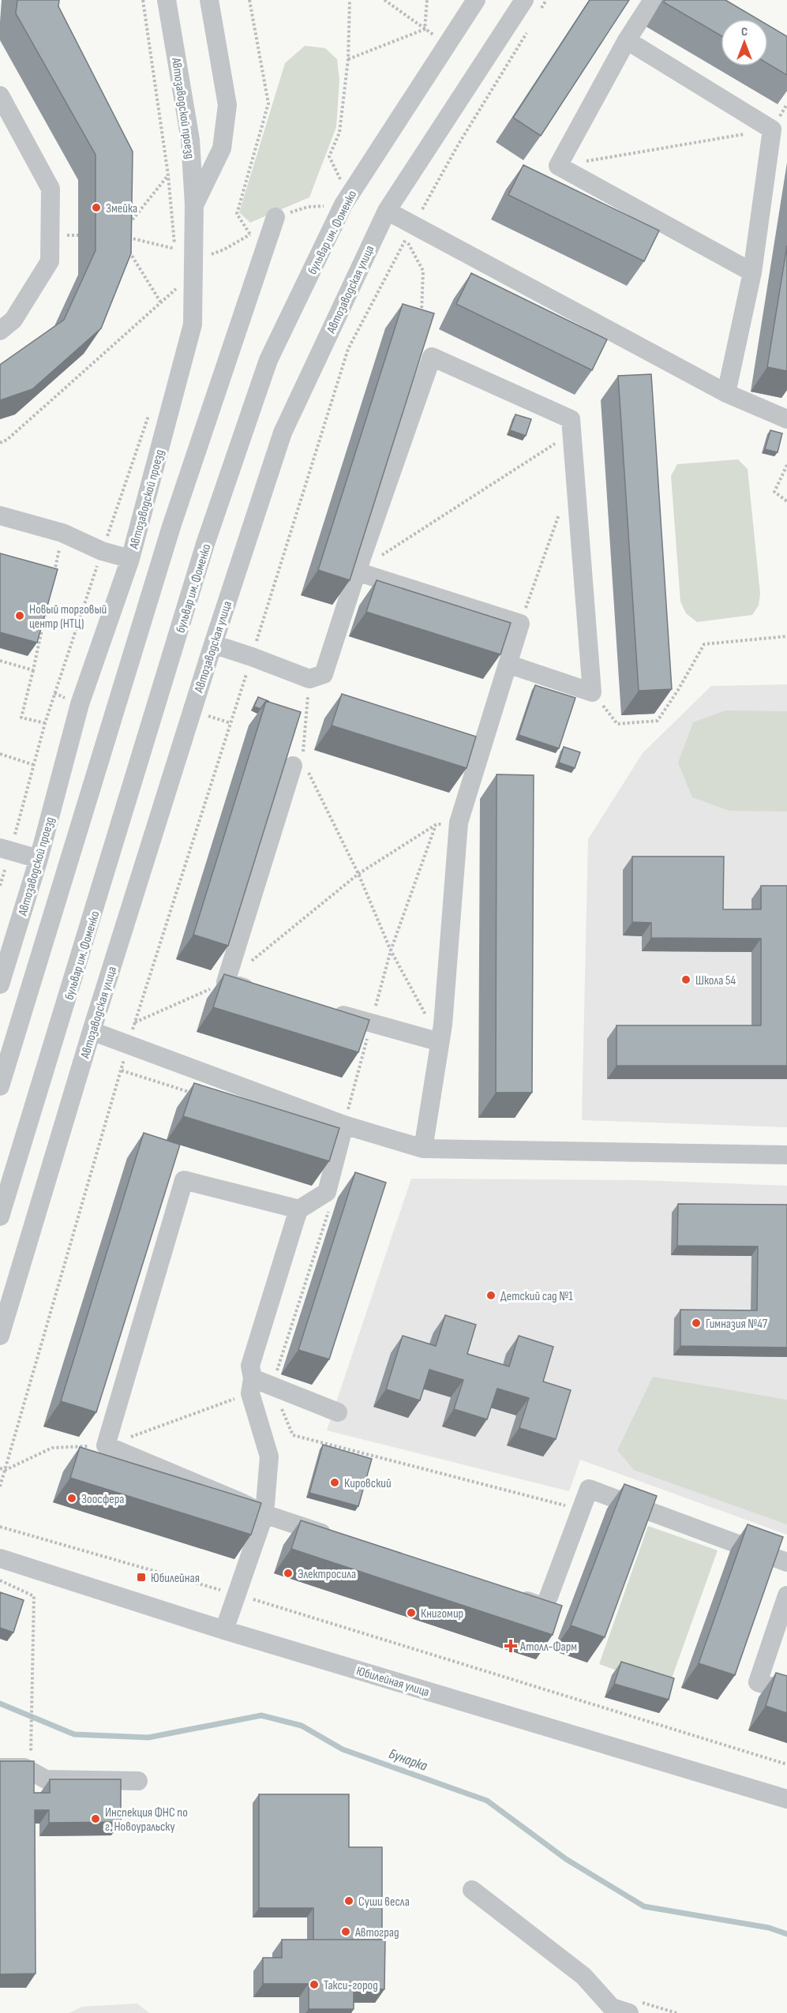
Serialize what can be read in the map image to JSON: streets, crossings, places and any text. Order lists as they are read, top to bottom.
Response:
{
  "streets": {
    "street": [
      "Автозаводской проезд",
      "бульвар им. Фоменко",
      "Автозаводская улица",
      "Юбилейная улица"
    ]
  },
  "water": ["Бунарка"],
  "places": {
    "other": [
      "Змейка",
      "Новый торговый центр (НТЦ)",
      "Школа 54",
      "Детский сад №1",
      "Гимназия №47",
      "Кировский",
      "Зоосфера",
      "Электросила",
      "Книгомир",
      "Инспекция ФНС по г. Новоуральску",
      "Суши весла",
      "Автоград",
      "Такси-город"
    ],
    "transit": ["Юбилейная"],
    "health": ["Атолл-Фарм"]
  },
  "north": "top"
}
